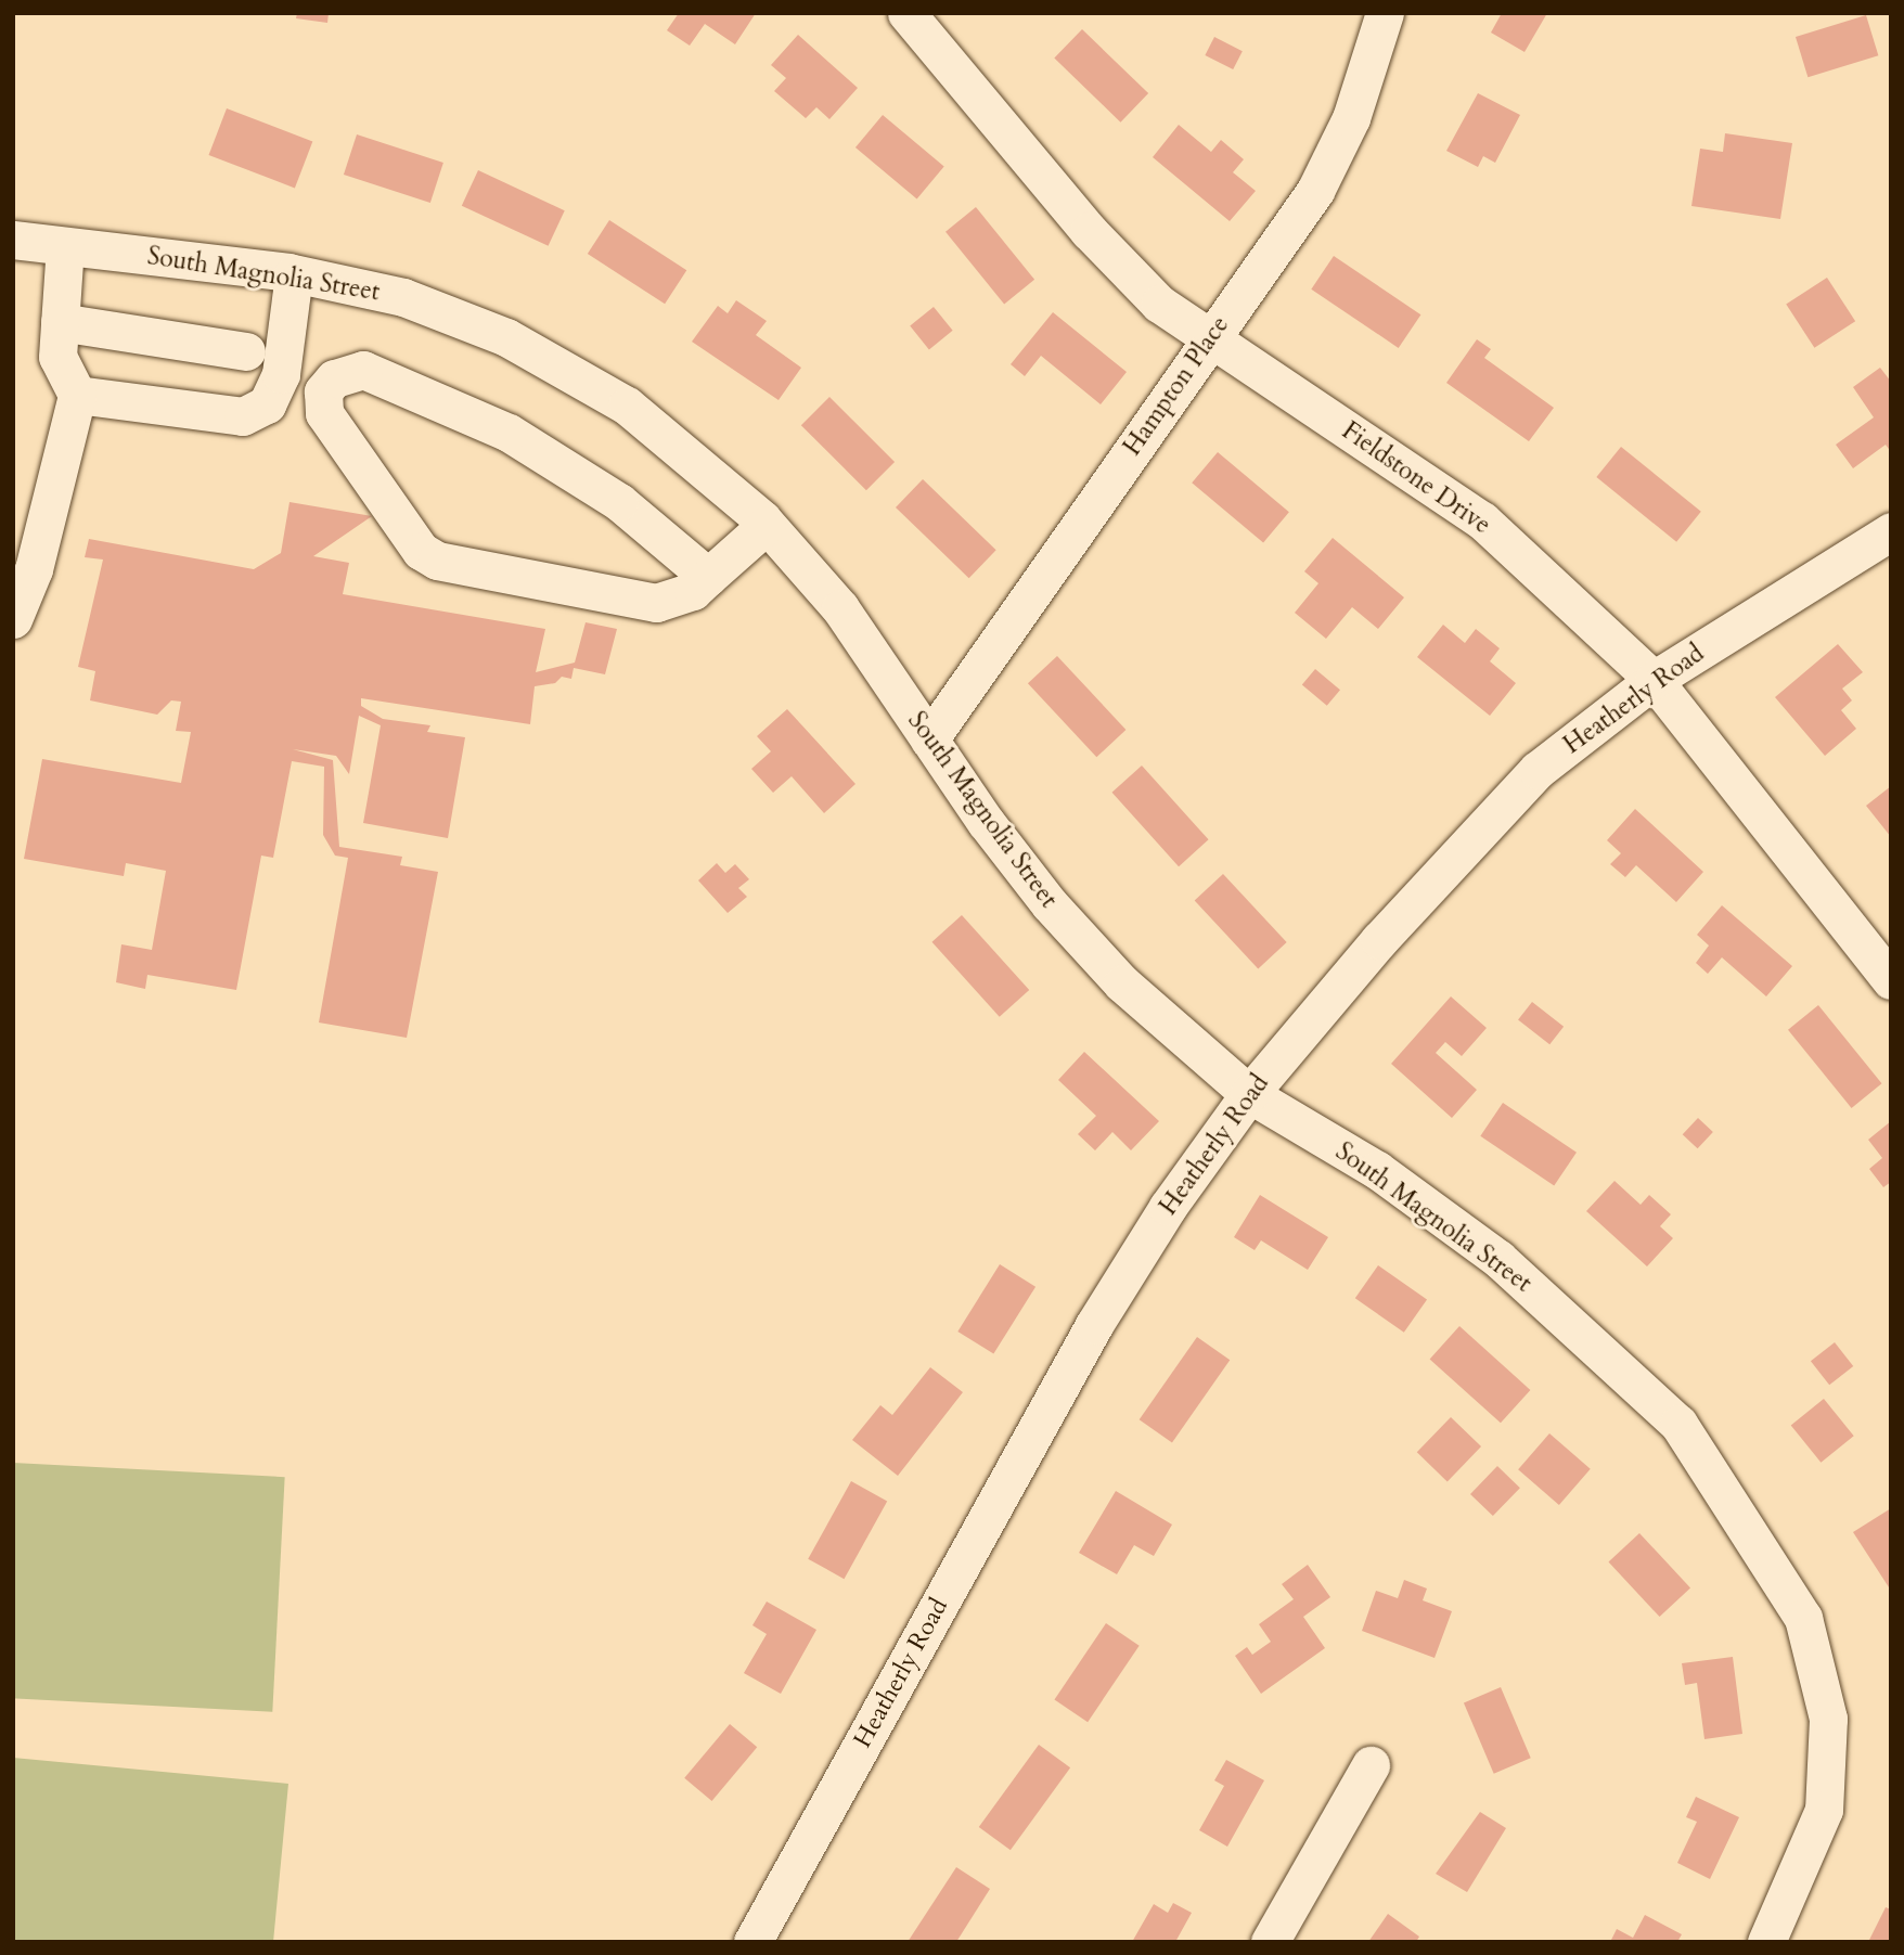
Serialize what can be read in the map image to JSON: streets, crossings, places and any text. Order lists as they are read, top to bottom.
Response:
{
  "streets": {
    "street": [
      "South Magnolia Street",
      "Hampton Place",
      "Fieldstone Drive",
      "Heatherly Road"
    ]
  },
  "crossings": [
    ["South Magnolia Street", "Hampton Place"],
    ["South Magnolia Street", "Heatherly Road"],
    ["Hampton Place", "Fieldstone Drive"],
    ["Fieldstone Drive", "Heatherly Road"]
  ]
}
